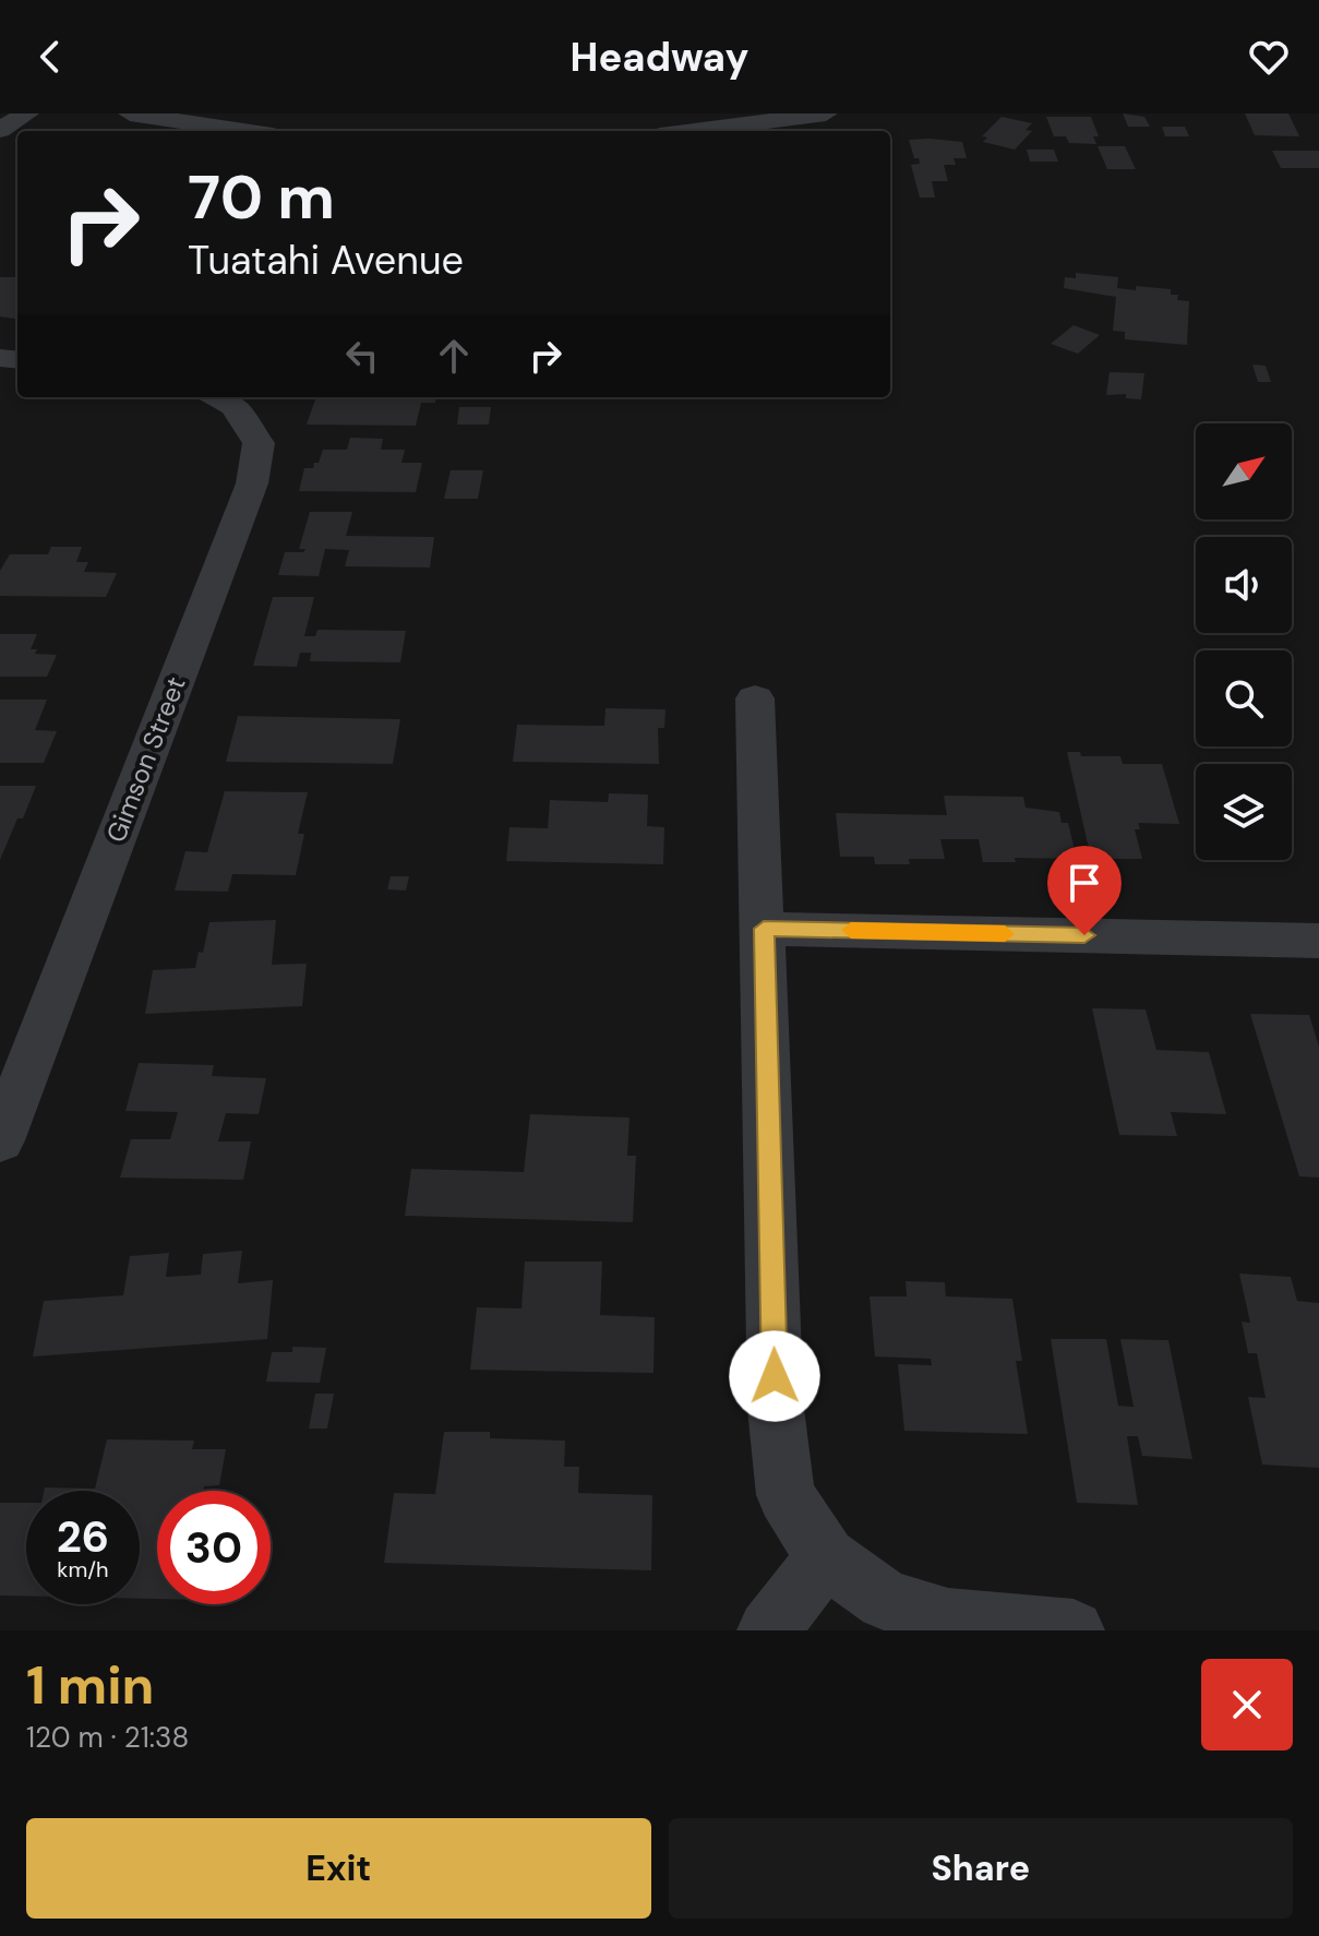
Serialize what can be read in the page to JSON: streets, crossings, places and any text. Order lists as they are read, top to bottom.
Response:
{
  "streets": {
    "street": ["Gimson Street"]
  },
  "north": "top right",
  "page": {
    "header": "Headway",
    "turn": ["70 m", "Tuatahi Avenue"],
    "speed": "26 km/h",
    "limit": "30",
    "heading": ["1 min", "120 m · 21:38"],
    "buttons": ["Exit", "Share"]
  }
}
